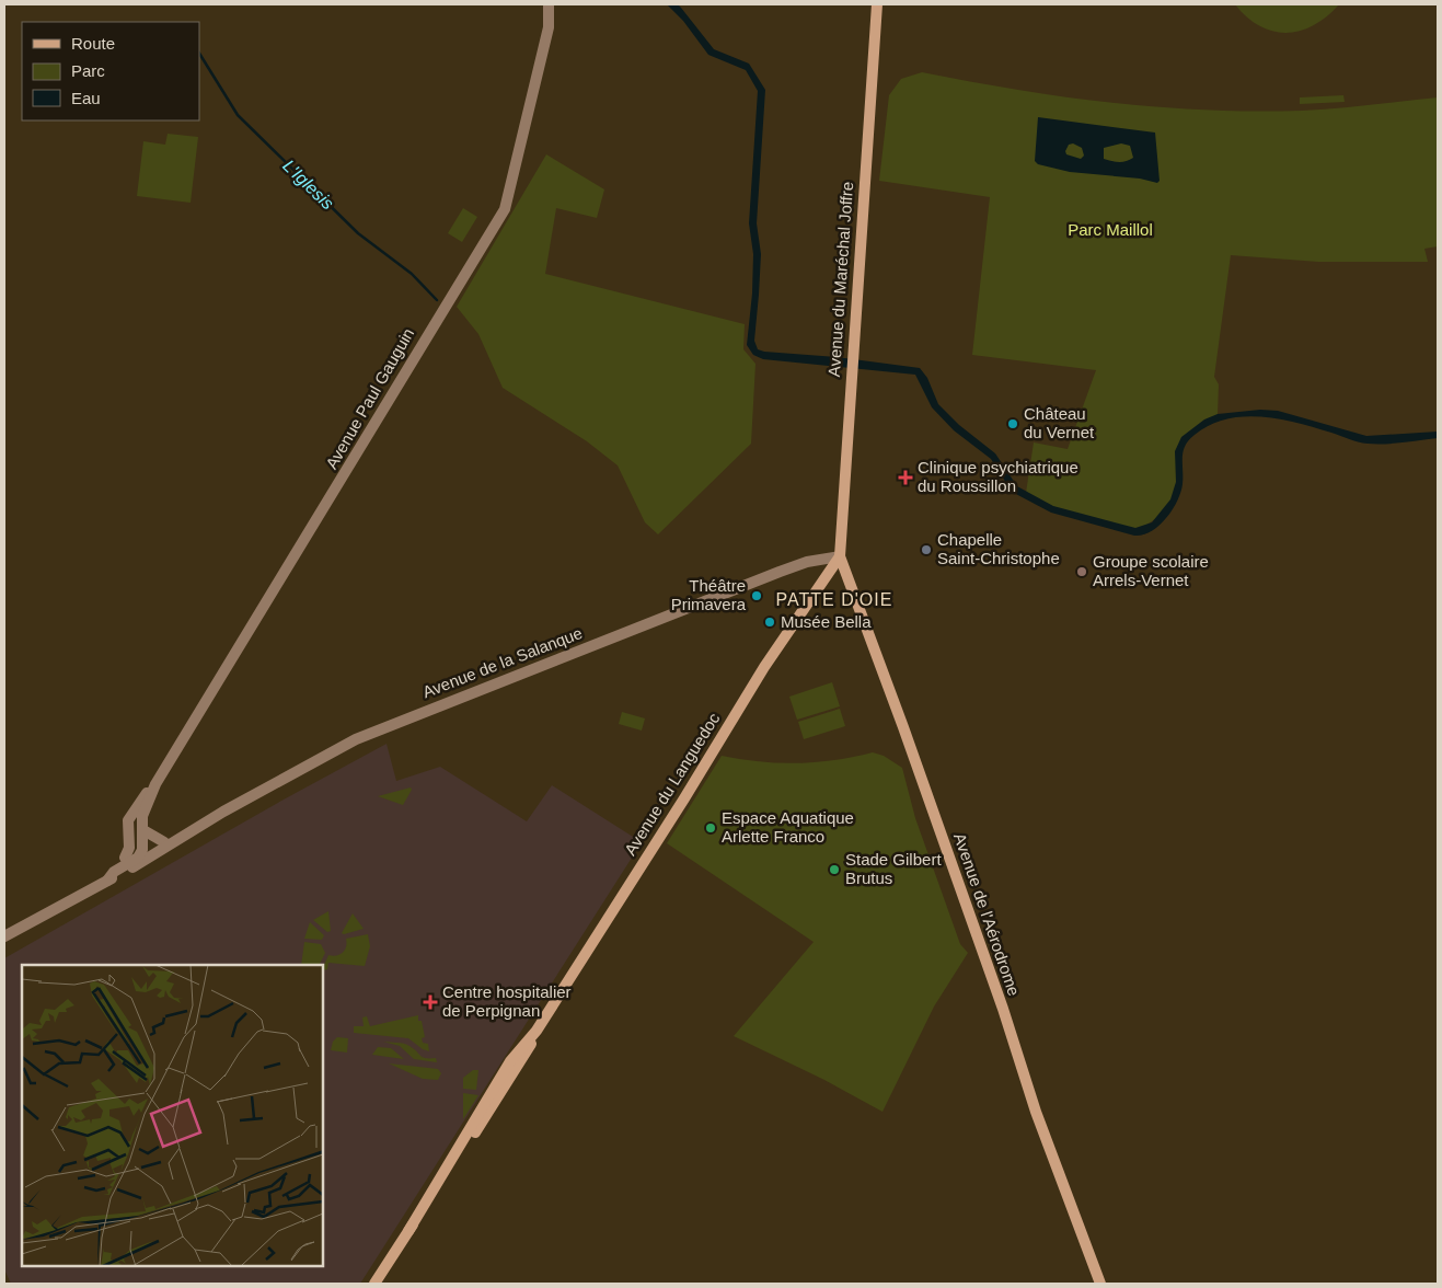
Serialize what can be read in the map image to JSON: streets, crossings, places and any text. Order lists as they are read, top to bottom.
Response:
{
  "streets": {
    "main road": ["Avenue du Maréchal Joffre", "Avenue du Languedoc", "Avenue de l'Aérodrome"],
    "street": ["Avenue Paul Gauguin", "Avenue de la Salanque"]
  },
  "crossings": [
    ["Avenue du Maréchal Joffre", "Avenue de la Salanque"],
    ["Avenue du Maréchal Joffre", "Avenue du Languedoc"],
    ["Avenue du Maréchal Joffre", "Avenue de l'Aérodrome"],
    ["Avenue Paul Gauguin", "Avenue de la Salanque"],
    ["Avenue de la Salanque", "Avenue du Languedoc"],
    ["Avenue de la Salanque", "Avenue de l'Aérodrome"],
    ["Avenue du Languedoc", "Avenue de l'Aérodrome"]
  ],
  "districts": ["PATTE D'OIE"],
  "water": ["L'Iglesis"],
  "parks": ["Parc Maillol"],
  "places": {
    "other": [
      "Château du Vernet",
      "Chapelle Saint-Christophe",
      "Groupe scolaire Arrels-Vernet",
      "Théâtre Primavera",
      "Musée Bella",
      "Espace Aquatique Arlette Franco",
      "Stade Gilbert Brutus"
    ],
    "health": ["Clinique psychiatrique du Roussillon", "Centre hospitalier de Perpignan"]
  },
  "legend": ["Route", "Parc", "Eau"]
}
